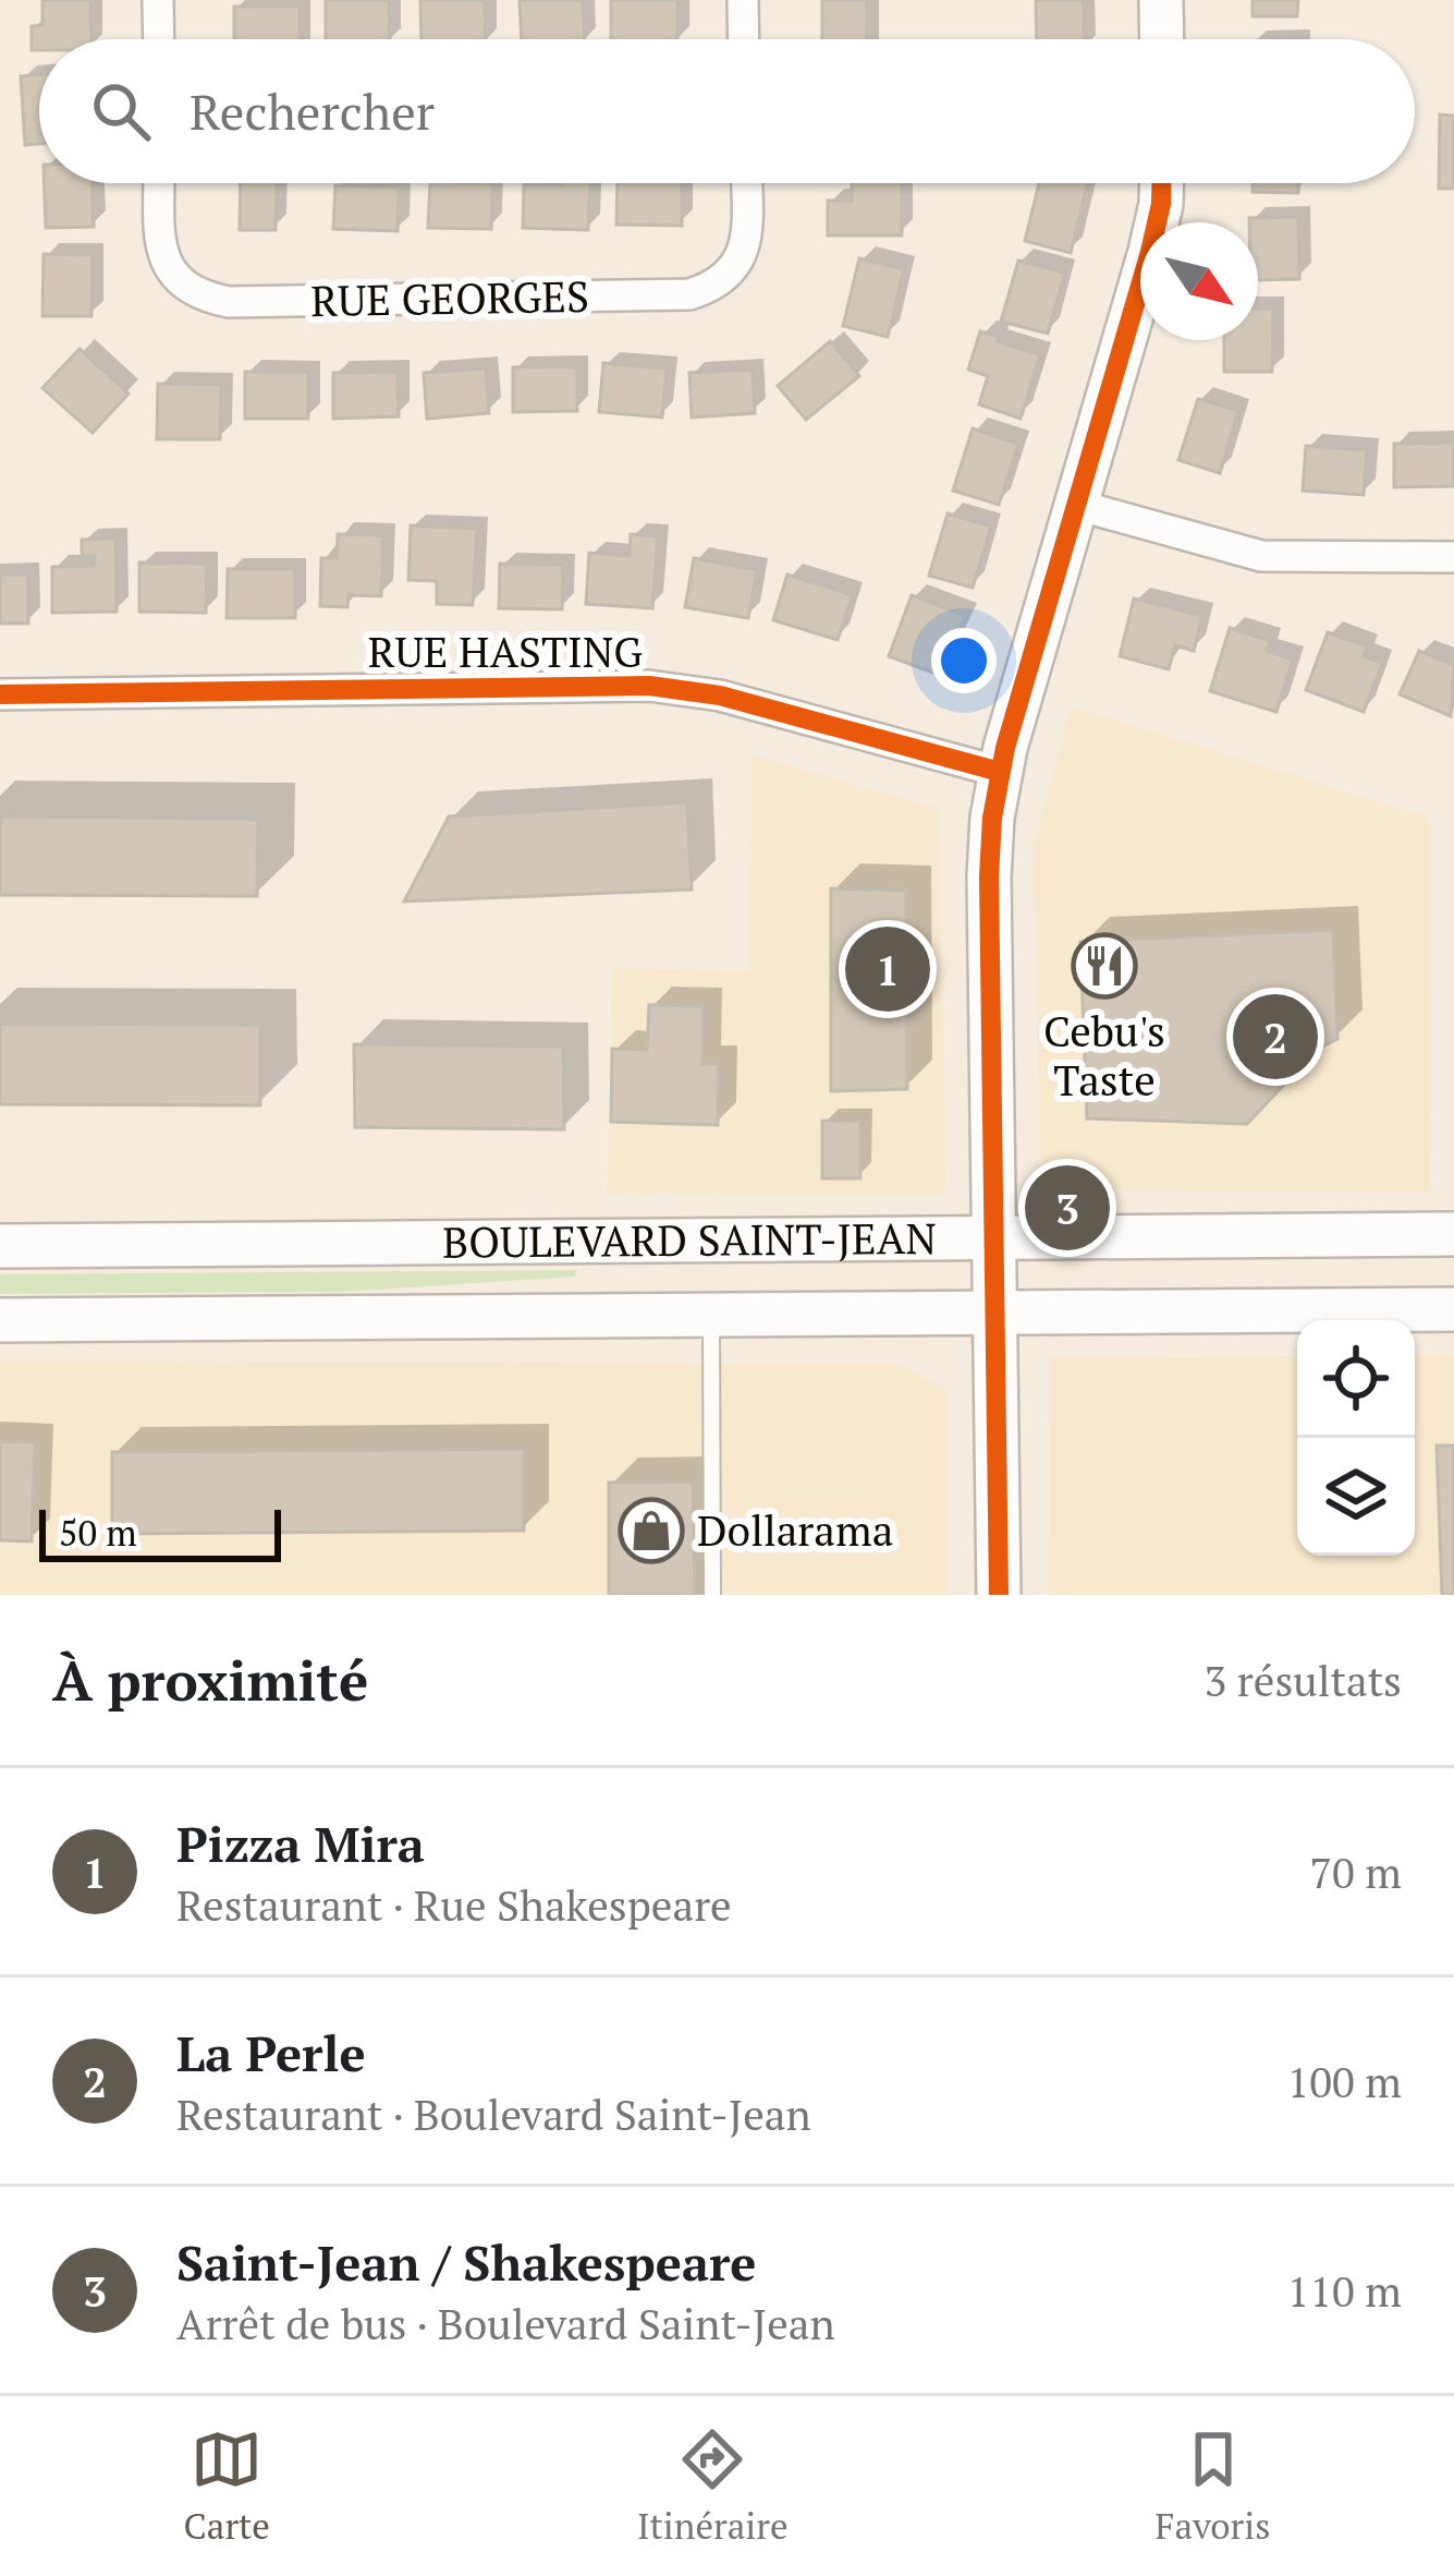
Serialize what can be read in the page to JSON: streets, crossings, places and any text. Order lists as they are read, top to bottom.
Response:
{
  "streets": {
    "main road": ["BOULEVARD SAINT-JEAN"],
    "street": ["RUE GEORGES", "RUE HASTING"]
  },
  "places": {
    "restaurant": ["Cebu's Taste"],
    "shop": ["Dollarama"]
  },
  "scale_bar": "50 m",
  "north": "bottom right",
  "page": {
    "search": "Rechercher",
    "pins": ["1", "2", "3"],
    "scale": "50 m",
    "heading": ["À proximité", "3 résultats"],
    "list": [
      {
        "mark": "1",
        "name": "Pizza Mira",
        "note": "Restaurant · Rue Shakespeare",
        "value": "70 m"
      },
      {
        "mark": "2",
        "name": "La Perle",
        "note": "Restaurant · Boulevard Saint-Jean",
        "value": "100 m"
      },
      {
        "mark": "3",
        "name": "Saint-Jean / Shakespeare",
        "note": "Arrêt de bus · Boulevard Saint-Jean",
        "value": "110 m"
      }
    ],
    "nav": ["Carte", "Itinéraire", "Favoris"]
  }
}
